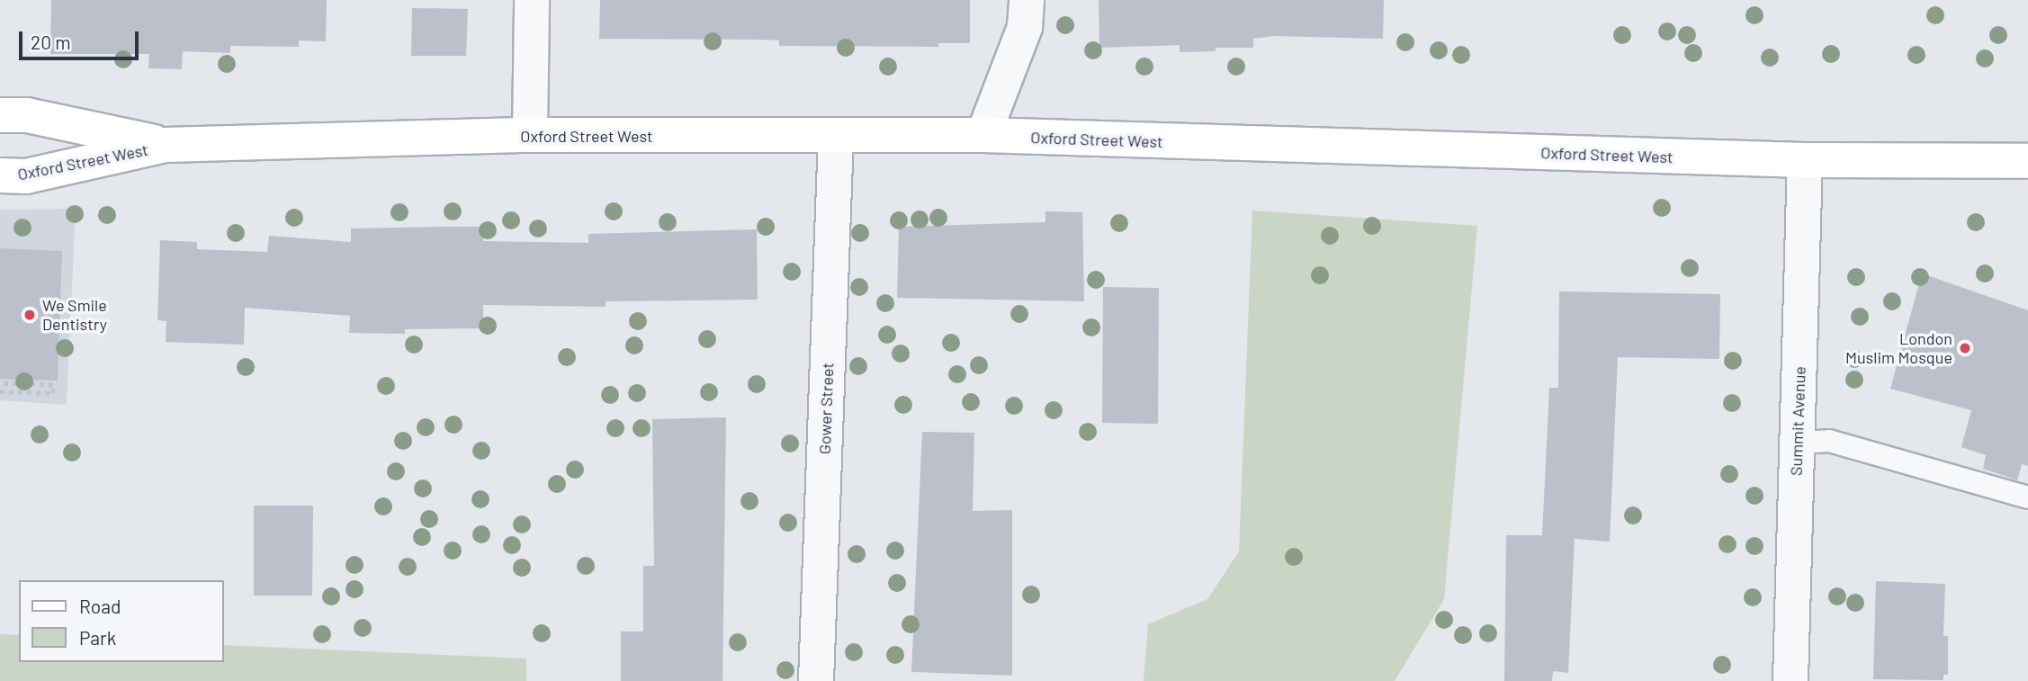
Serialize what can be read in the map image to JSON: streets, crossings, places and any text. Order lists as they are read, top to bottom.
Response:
{
  "streets": {
    "main road": ["Oxford Street West"],
    "street": ["Gower Street", "Summit Avenue"]
  },
  "crossings": [
    ["Oxford Street West", "Gower Street"],
    ["Oxford Street West", "Summit Avenue"]
  ],
  "places": ["We Smile Dentistry", "London Muslim Mosque"],
  "legend": ["Road", "Park"],
  "scale_bar": "20 m"
}
